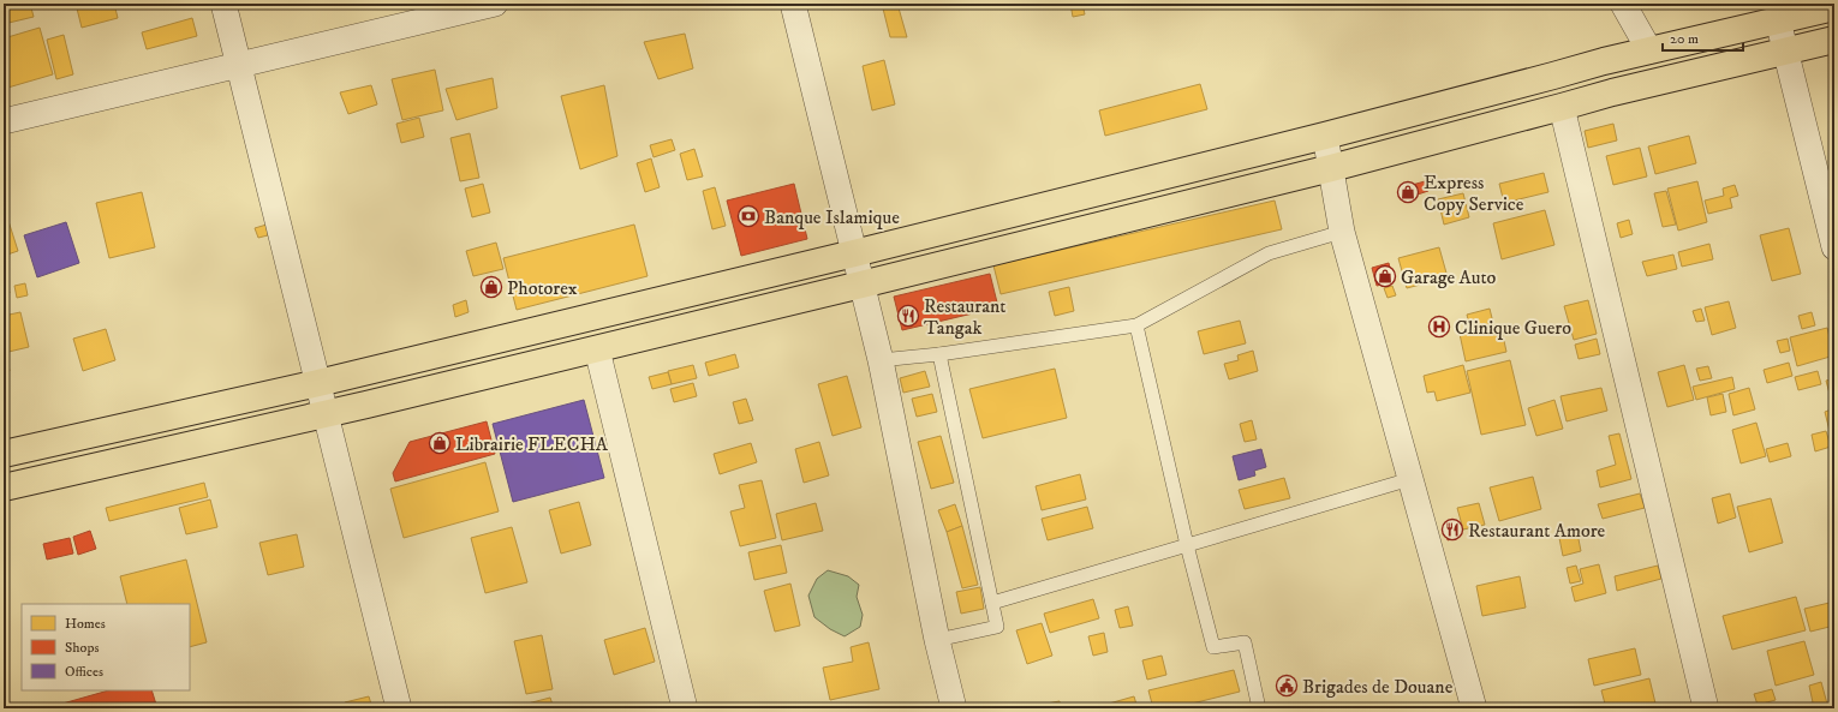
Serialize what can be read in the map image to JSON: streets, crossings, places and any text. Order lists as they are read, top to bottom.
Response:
{
  "places": {
    "shop": [
      "Express Copy Service",
      "Garage Auto",
      "Photorex",
      "Librairie FLECHA"
    ],
    "bank": ["Banque Islamique"],
    "restaurant": ["Restaurant Tangak", "Restaurant Amore"],
    "hospital": ["Clinique Guero"],
    "public building": ["Brigades de Douane"]
  },
  "legend": ["Homes", "Shops", "Offices"],
  "scale_bar": "20 m"
}
